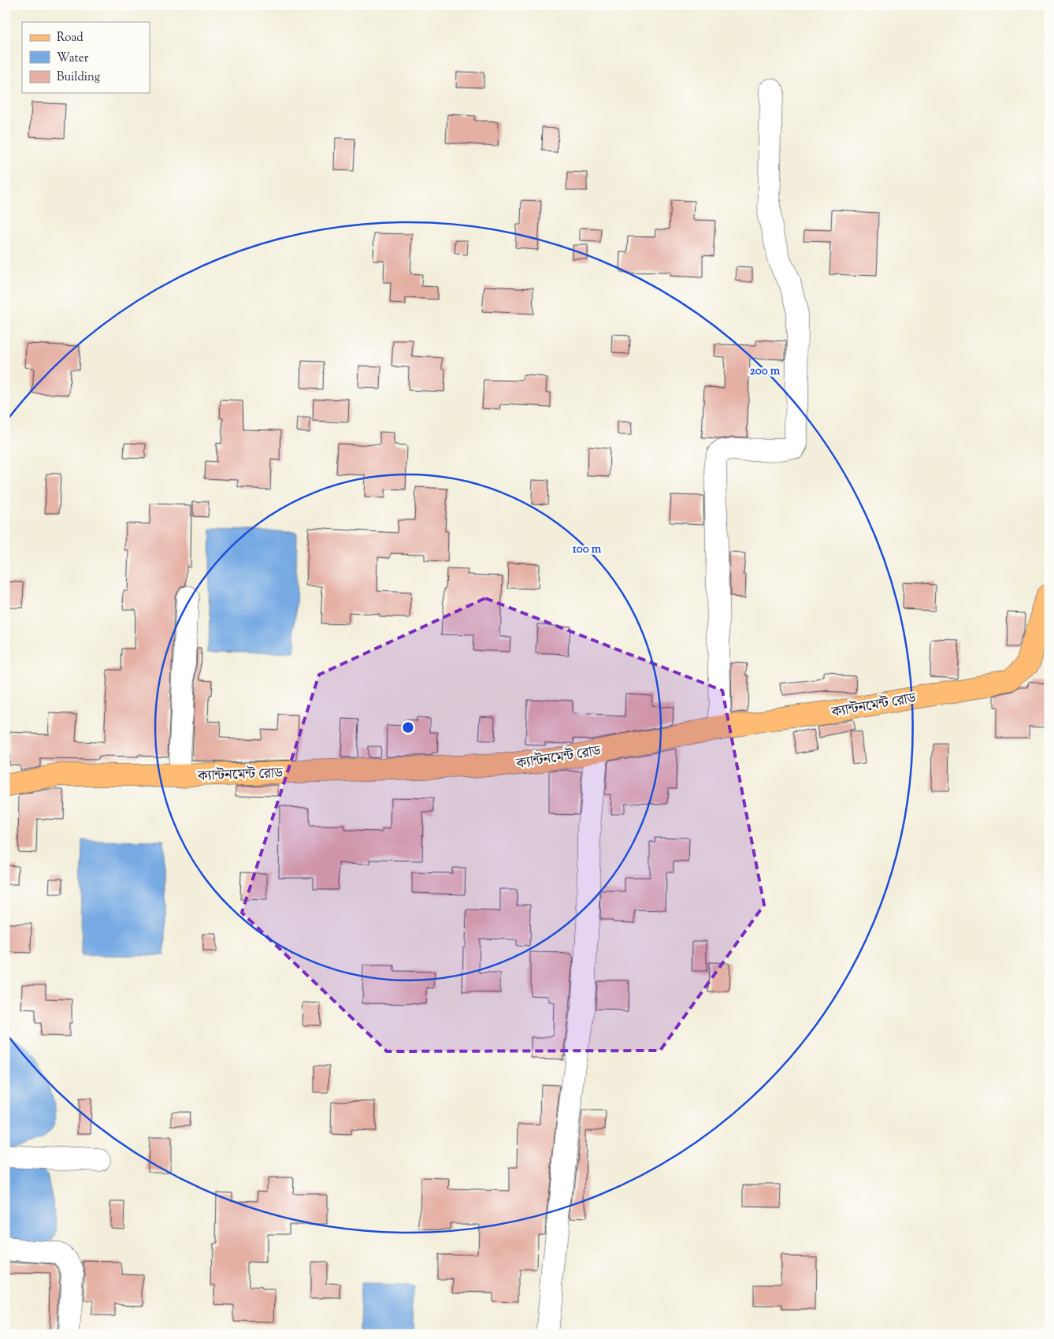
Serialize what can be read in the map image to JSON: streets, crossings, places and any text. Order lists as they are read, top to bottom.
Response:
{
  "streets": {
    "main road": ["ক্যান্টনমেন্ট রোড"]
  },
  "legend": ["Road", "Water", "Building"],
  "rings": ["200 m", "100 m"]
}
